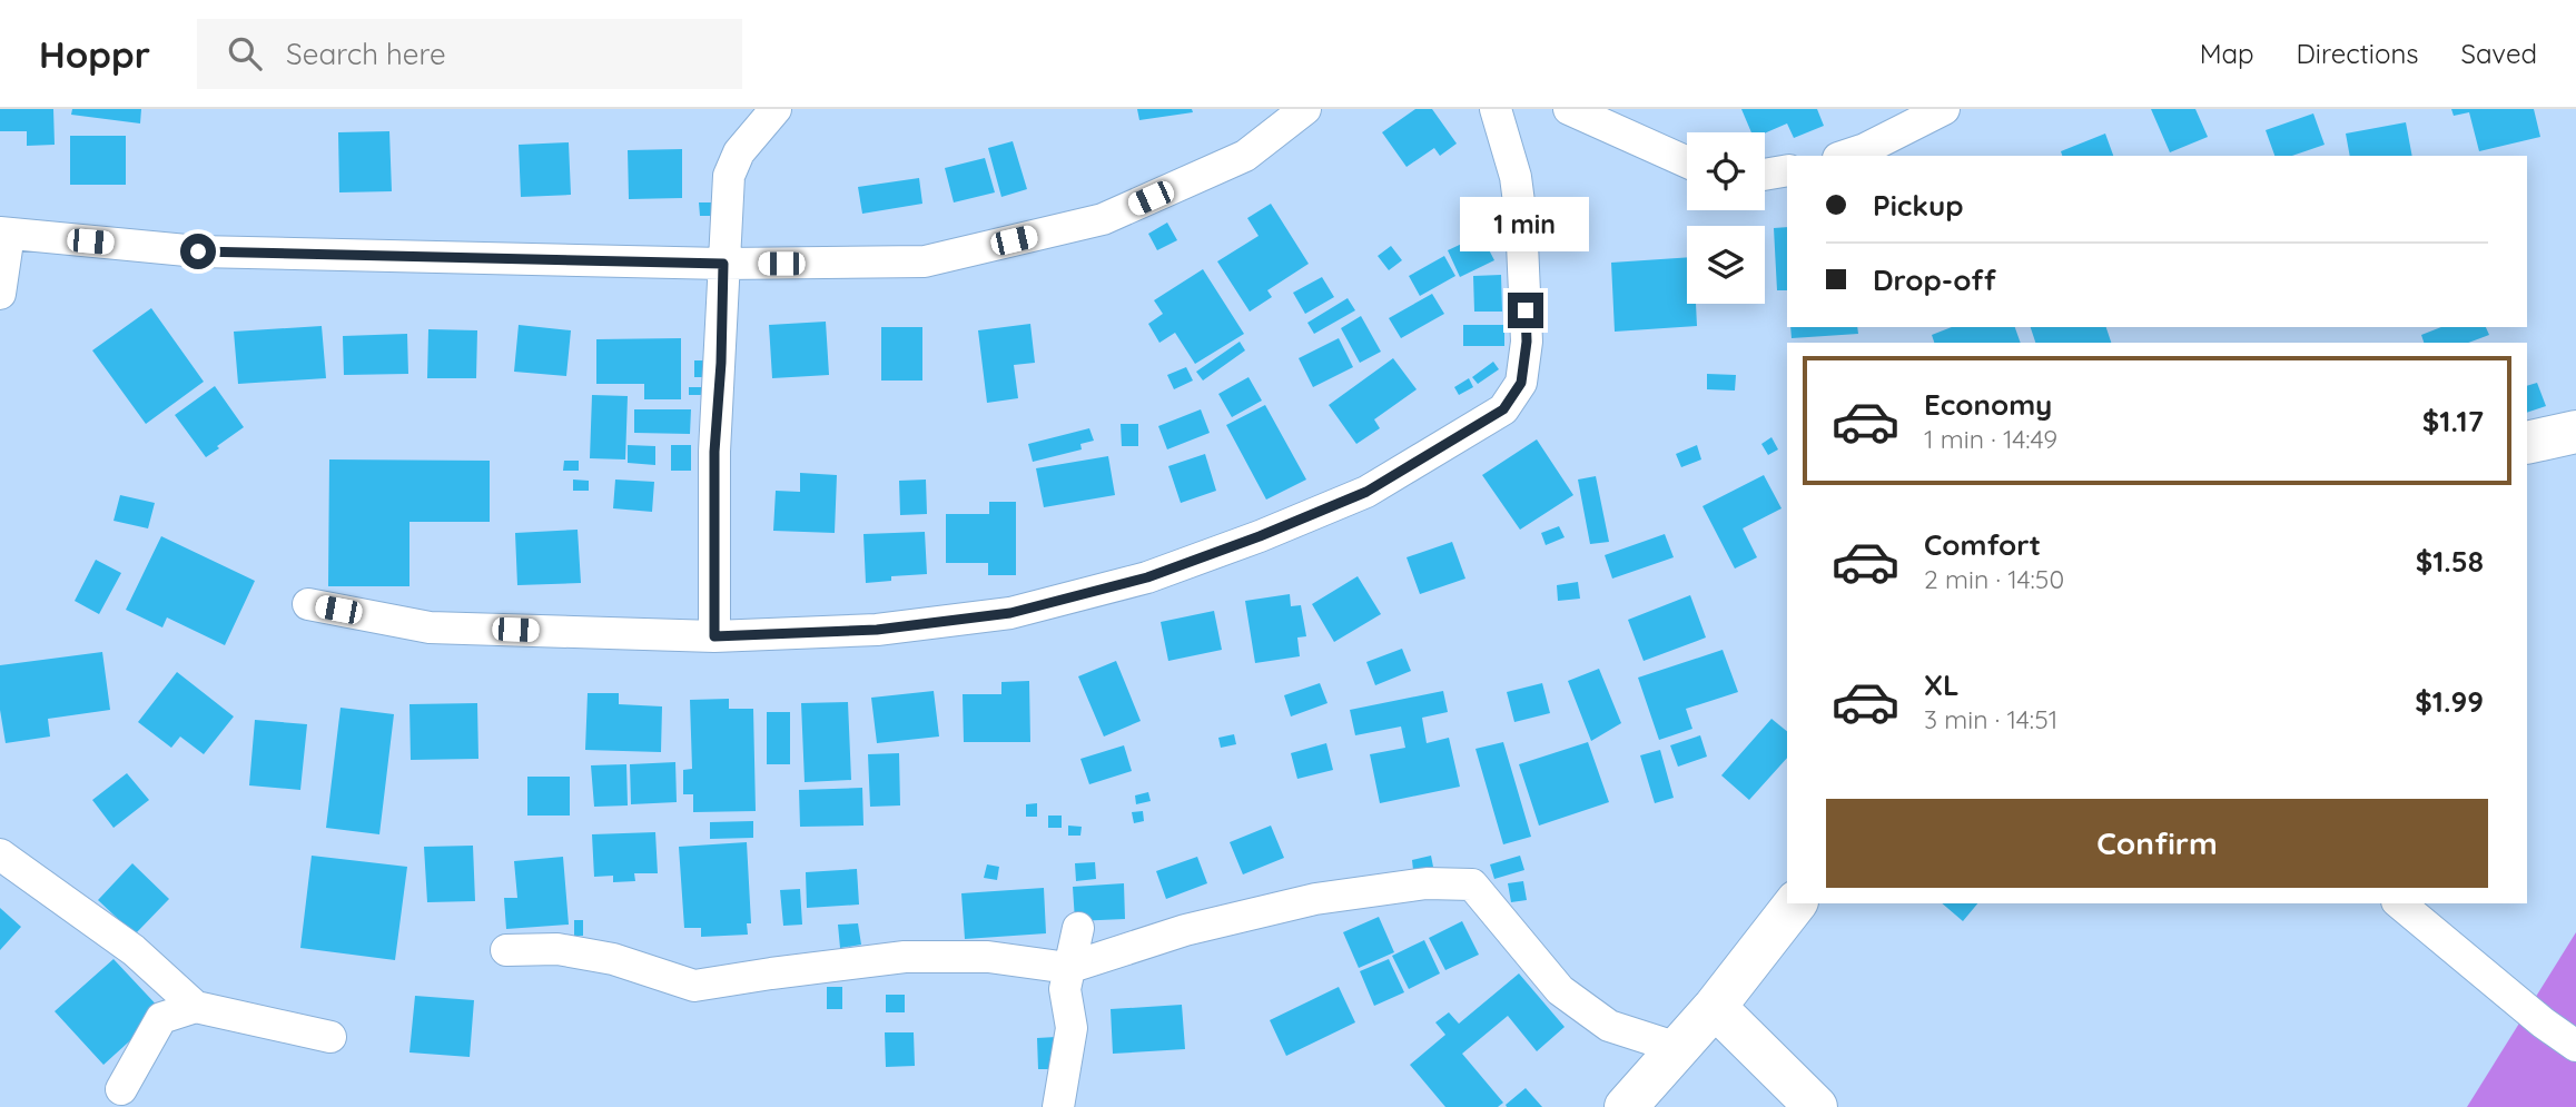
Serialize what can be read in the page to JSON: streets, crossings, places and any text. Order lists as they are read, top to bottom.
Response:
{
  "page": {
    "header": "Hoppr",
    "search": "Search here",
    "nav": ["Map", "Directions", "Saved"],
    "banner": ["Pickup", "Drop-off"],
    "bubble": "1 min",
    "list": [
      {
        "name": "Economy",
        "note": "1 min · 14:49",
        "value": "$1.17"
      },
      {
        "name": "Comfort",
        "note": "2 min · 14:50",
        "value": "$1.58"
      },
      {
        "name": "XL",
        "note": "3 min · 14:51",
        "value": "$1.99"
      }
    ],
    "buttons": "Confirm"
  }
}
